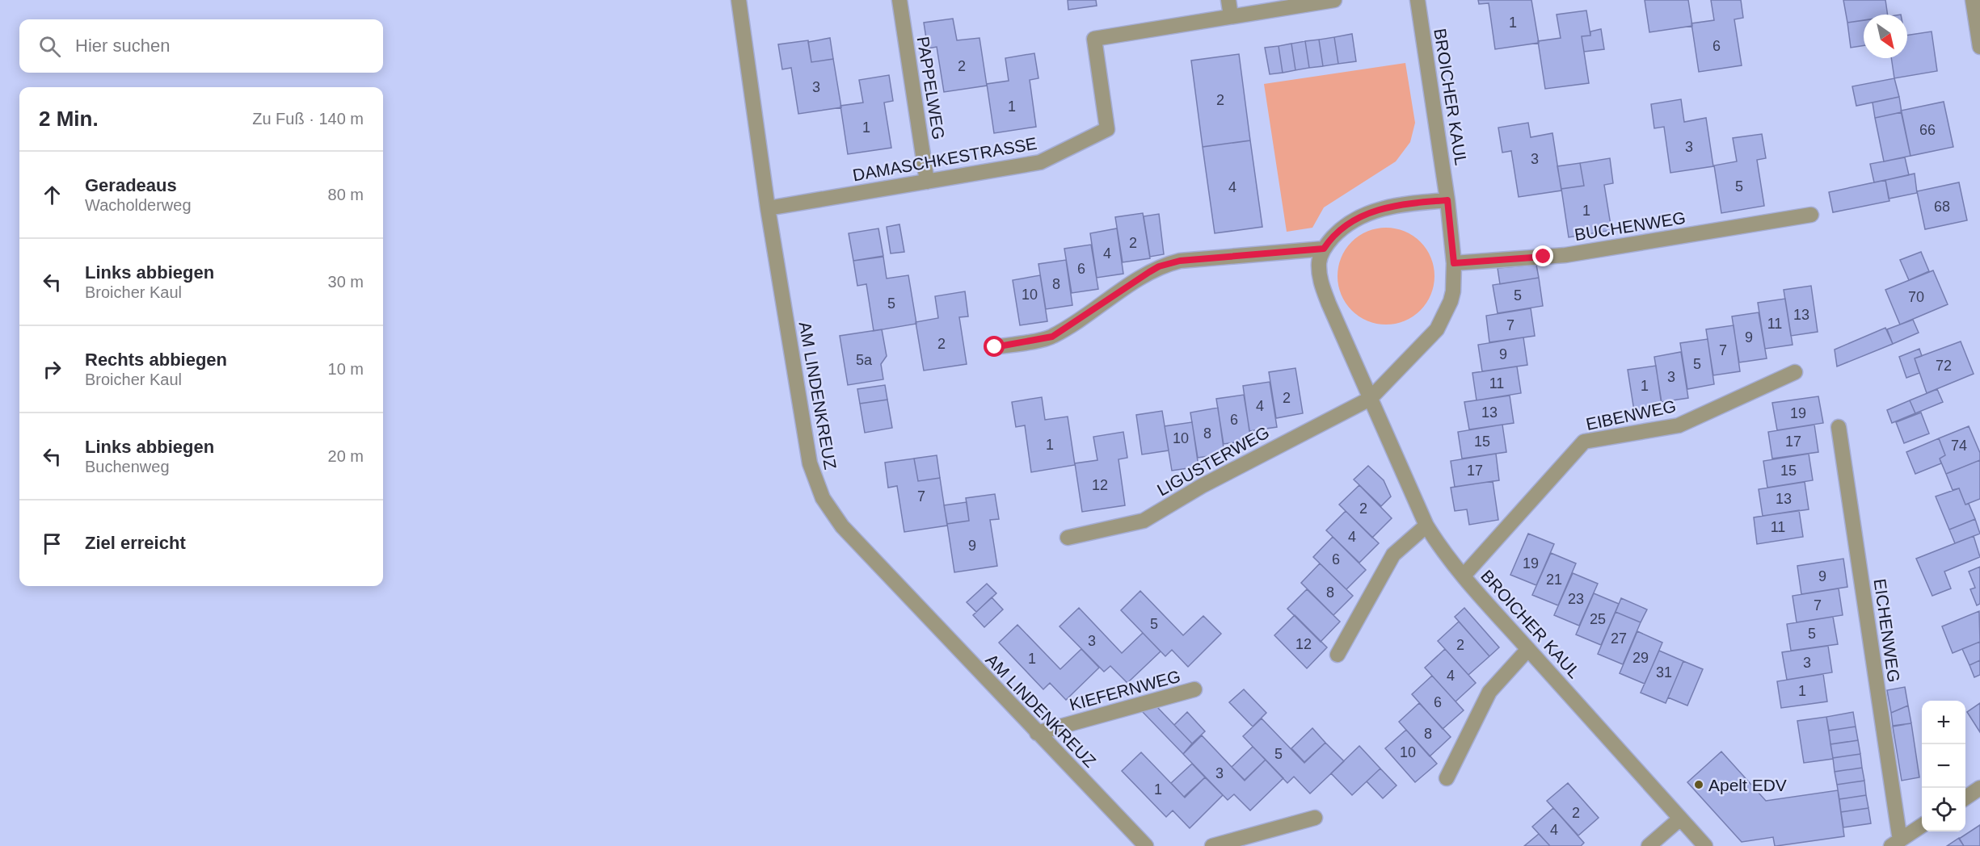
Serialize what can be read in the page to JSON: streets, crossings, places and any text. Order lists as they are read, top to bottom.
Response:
{
  "streets": {
    "street": [
      "PAPPELWEG",
      "BROICHER KAUL",
      "DAMASCHKESTRASSE",
      "BUCHENWEG",
      "AM LINDENKREUZ",
      "EIBENWEG",
      "LIGUSTERWEG",
      "EICHENWEG",
      "KIEFERNWEG"
    ]
  },
  "crossings": [
    ["PAPPELWEG", "DAMASCHKESTRASSE"],
    ["BROICHER KAUL", "BUCHENWEG"],
    ["BROICHER KAUL", "EIBENWEG"],
    ["BROICHER KAUL", "LIGUSTERWEG"],
    ["DAMASCHKESTRASSE", "AM LINDENKREUZ"],
    ["AM LINDENKREUZ", "KIEFERNWEG"]
  ],
  "places": ["Apelt EDV"],
  "house_numbers": [
    "1",
    "6",
    "2",
    "3",
    "2",
    "1",
    "1",
    "66",
    "3",
    "3",
    "5",
    "4",
    "68",
    "1",
    "2",
    "4",
    "6",
    "8",
    "10",
    "5",
    "70",
    "5",
    "13",
    "11",
    "7",
    "9",
    "2",
    "7",
    "9",
    "5a",
    "5",
    "72",
    "3",
    "11",
    "1",
    "2",
    "4",
    "13",
    "19",
    "6",
    "8",
    "10",
    "15",
    "17",
    "1",
    "74",
    "17",
    "15",
    "12",
    "7",
    "13",
    "2",
    "11",
    "4",
    "9",
    "6",
    "19",
    "9",
    "21",
    "8",
    "23",
    "7",
    "25",
    "5",
    "5",
    "27",
    "3",
    "12",
    "2",
    "29",
    "1",
    "3",
    "31",
    "4",
    "1",
    "6",
    "8",
    "10",
    "5",
    "3",
    "1",
    "2",
    "4"
  ],
  "north": "bottom right",
  "page": {
    "search": "Hier suchen",
    "heading": ["2 Min.", "Zu Fuß · 140 m"],
    "list": [
      ["Geradeaus", "Wacholderweg", "80 m"],
      ["Links abbiegen", "Broicher Kaul", "30 m"],
      ["Rechts abbiegen", "Broicher Kaul", "10 m"],
      ["Links abbiegen", "Buchenweg", "20 m"],
      "Ziel erreicht"
    ],
    "map_buttons": ["+", "−"]
  }
}
